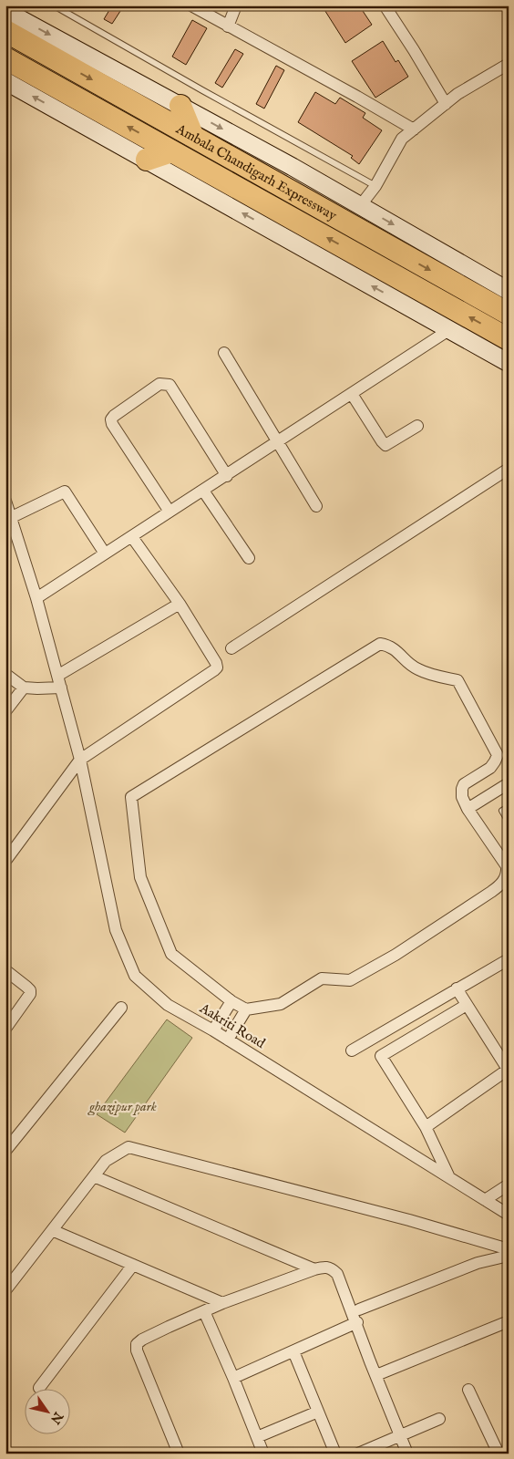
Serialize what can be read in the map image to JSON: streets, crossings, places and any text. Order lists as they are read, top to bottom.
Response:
{
  "streets": {
    "highway": ["Ambala Chandigarh Expressway"],
    "street": ["Aakriti Road"]
  },
  "parks": ["ghazipur park"],
  "north": "bottom right"
}
